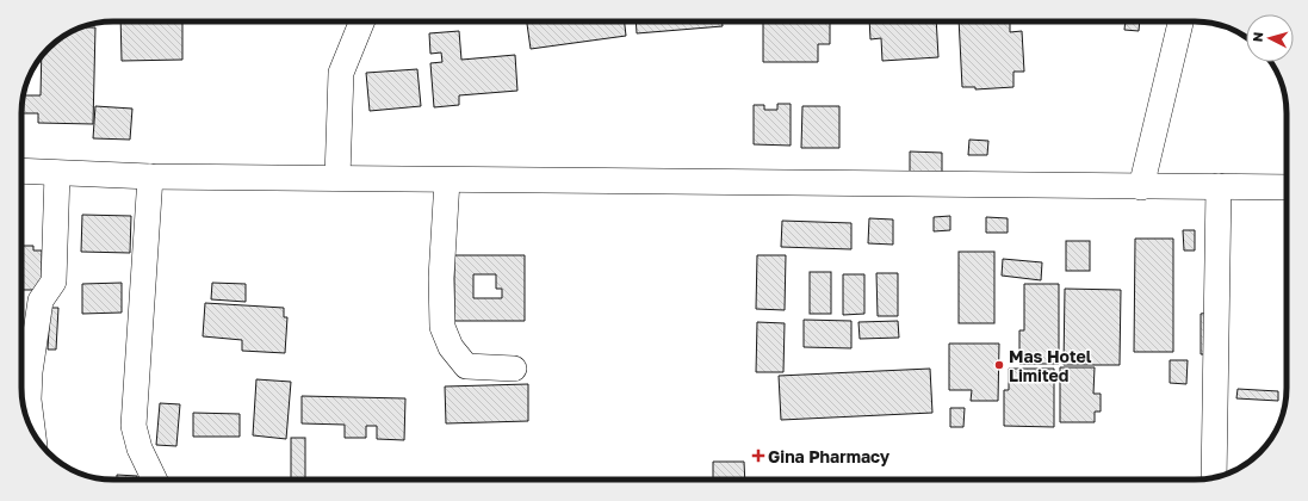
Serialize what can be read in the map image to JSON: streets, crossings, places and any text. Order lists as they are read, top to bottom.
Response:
{
  "places": {
    "other": ["Mas Hotel Limited"],
    "health": ["Gina Pharmacy"]
  },
  "north": "left"
}
